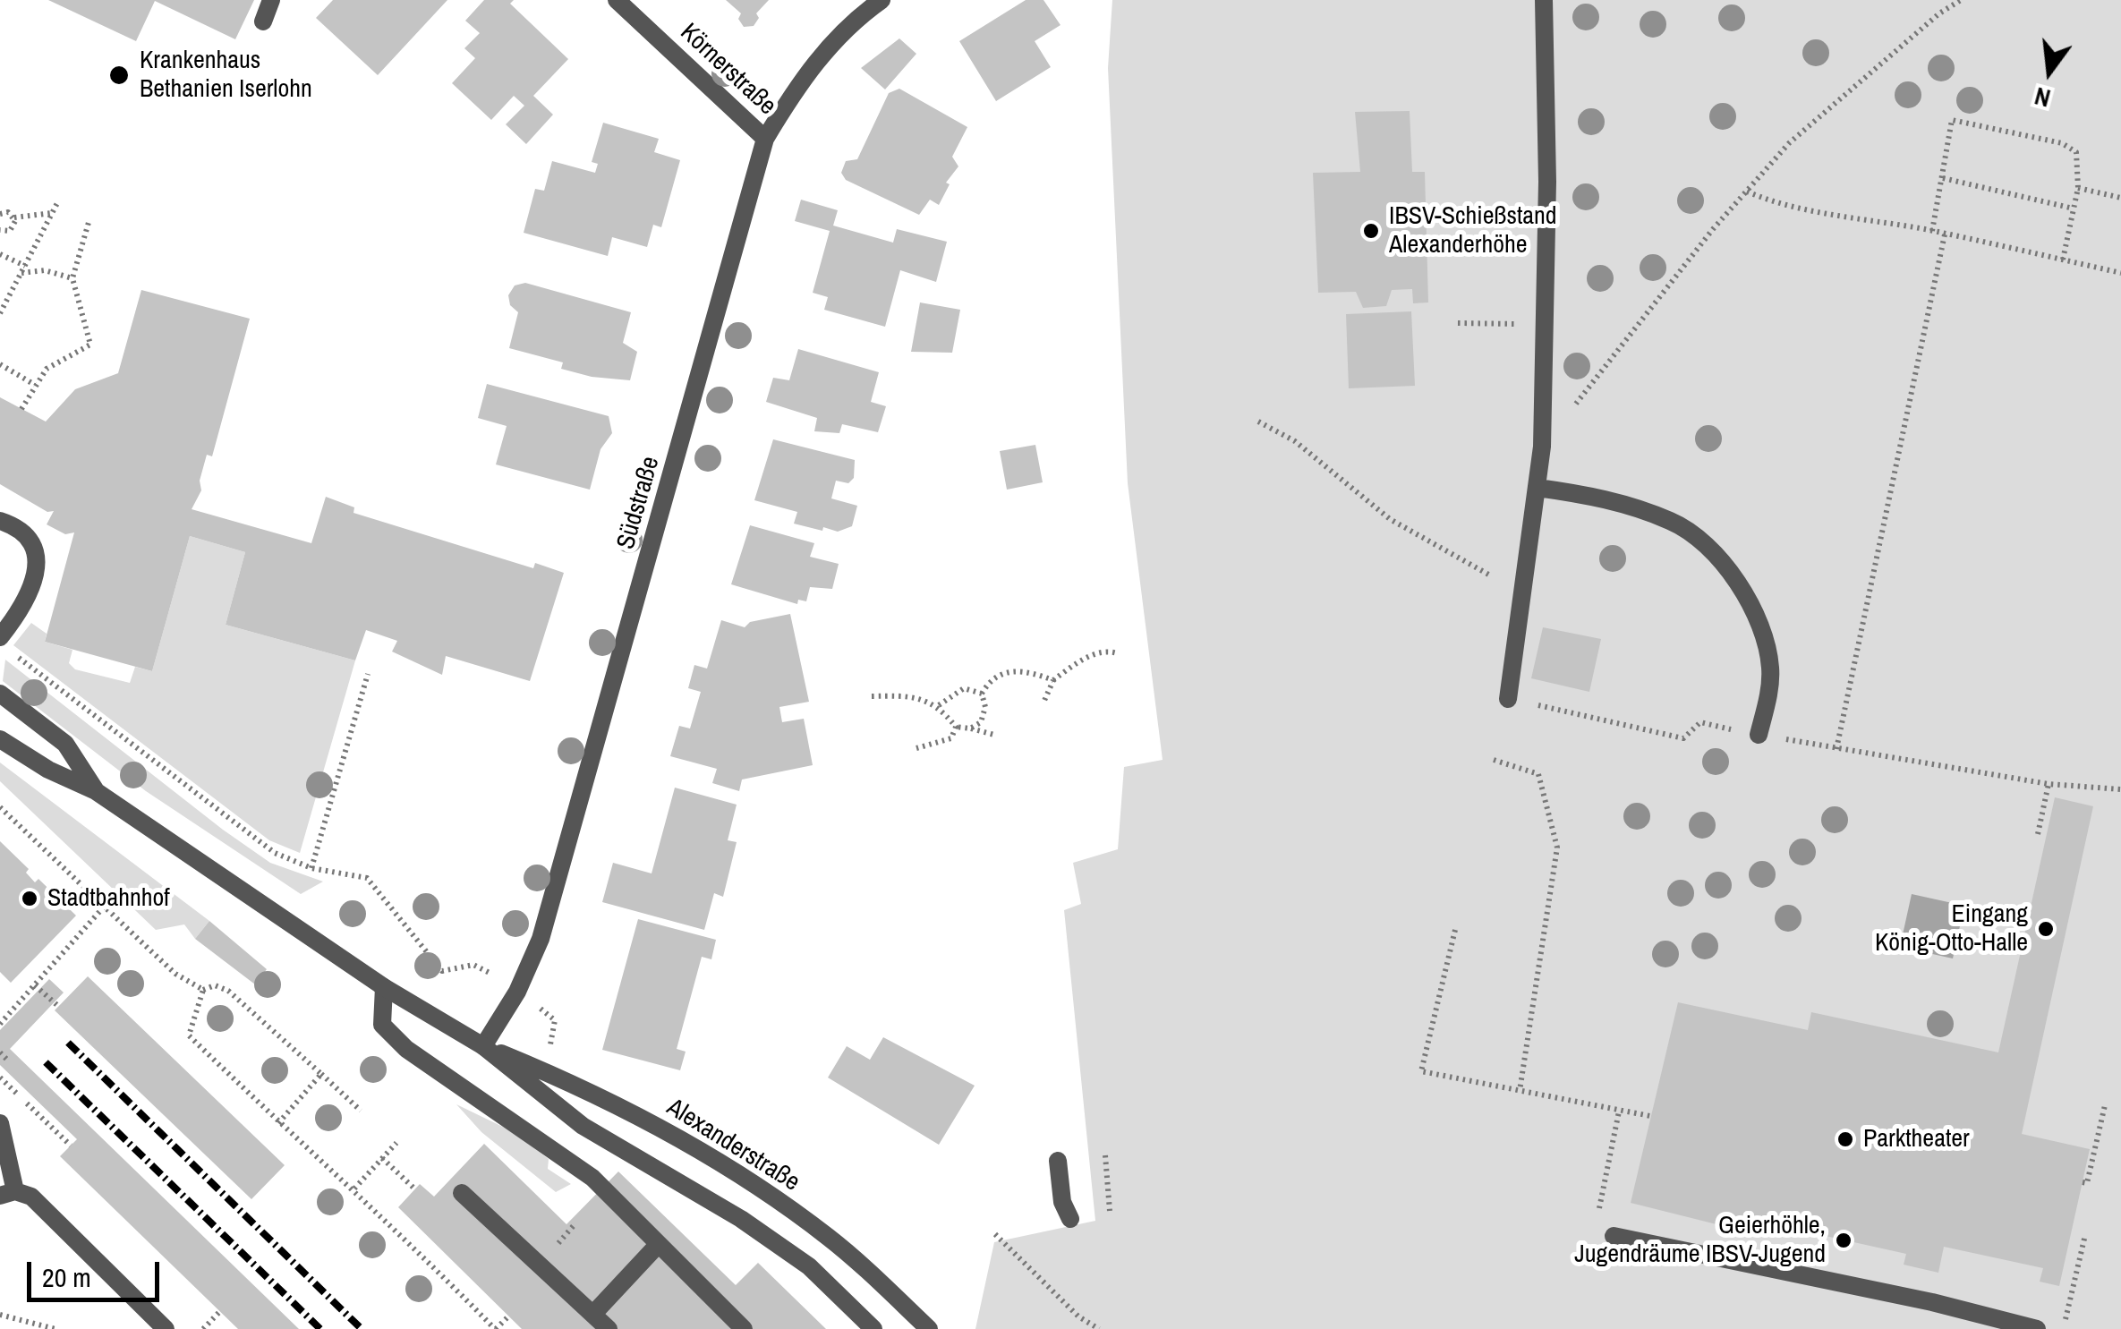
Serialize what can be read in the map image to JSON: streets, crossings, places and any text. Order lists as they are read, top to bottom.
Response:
{
  "streets": {
    "street": ["Körnerstraße", "Südstraße", "Alexanderstraße"]
  },
  "crossings": [
    ["Körnerstraße", "Südstraße"],
    ["Südstraße", "Alexanderstraße"]
  ],
  "places": [
    "Krankenhaus Bethanien Iserlohn",
    "IBSV-Schießstand Alexanderhöhe",
    "Stadtbahnhof",
    "Eingang König-Otto-Halle",
    "Parktheater",
    "Geierhöhle, Jugendräume IBSV-Jugend"
  ],
  "scale_bar": "20 m",
  "north": "bottom"
}
